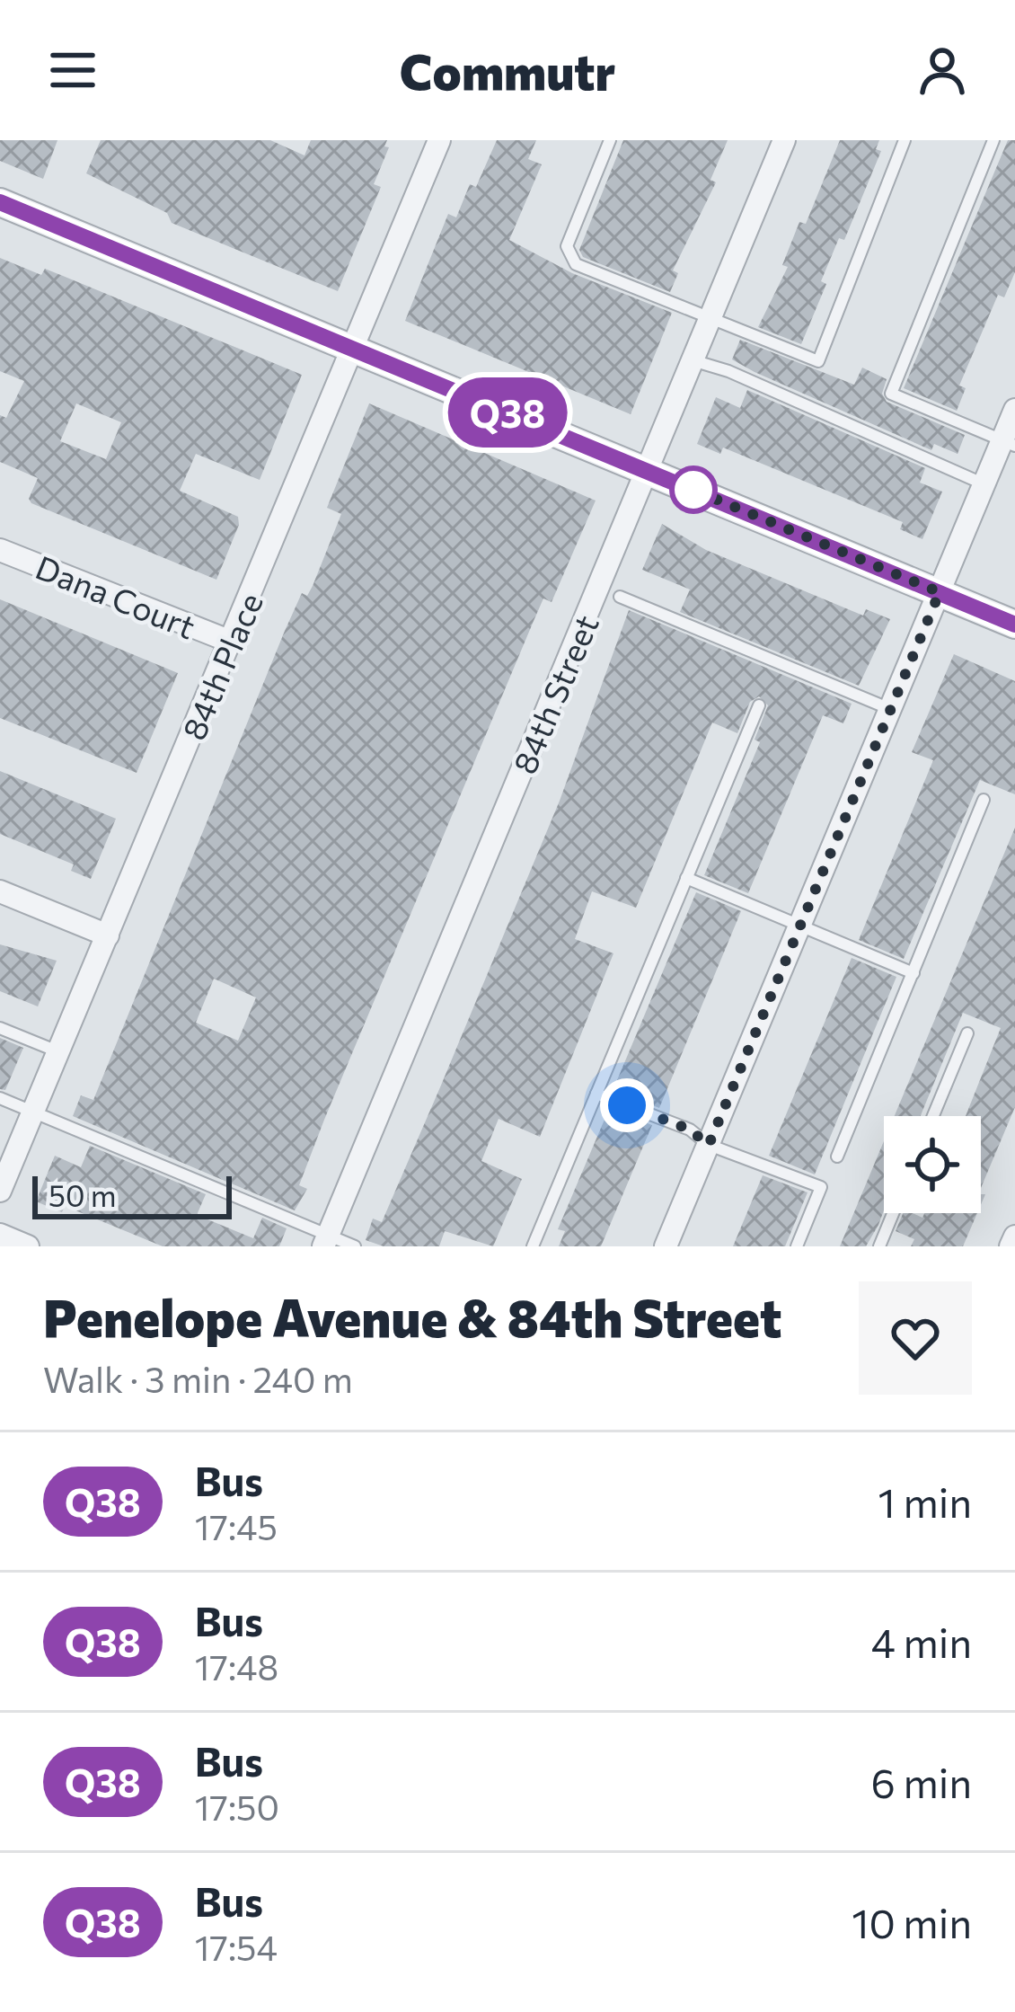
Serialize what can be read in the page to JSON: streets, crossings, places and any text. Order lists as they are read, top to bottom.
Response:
{
  "streets": {
    "street": ["Dana Court", "84th Place", "84th Street"]
  },
  "crossings": [
    ["Dana Court", "84th Place"]
  ],
  "lines": ["bus line Q38"],
  "scale_bar": "50 m",
  "page": {
    "header": "Commutr",
    "on_map": "Q38",
    "scale": "50 m",
    "heading": ["Penelope Avenue & 84th Street", "Walk · 3 min · 240 m"],
    "list": [
      {
        "mark": "Q38",
        "name": "Bus",
        "note": "17:45",
        "value": "1 min"
      },
      {
        "mark": "Q38",
        "name": "Bus",
        "note": "17:48",
        "value": "4 min"
      },
      {
        "mark": "Q38",
        "name": "Bus",
        "note": "17:50",
        "value": "6 min"
      },
      {
        "mark": "Q38",
        "name": "Bus",
        "note": "17:54",
        "value": "10 min"
      }
    ]
  }
}
